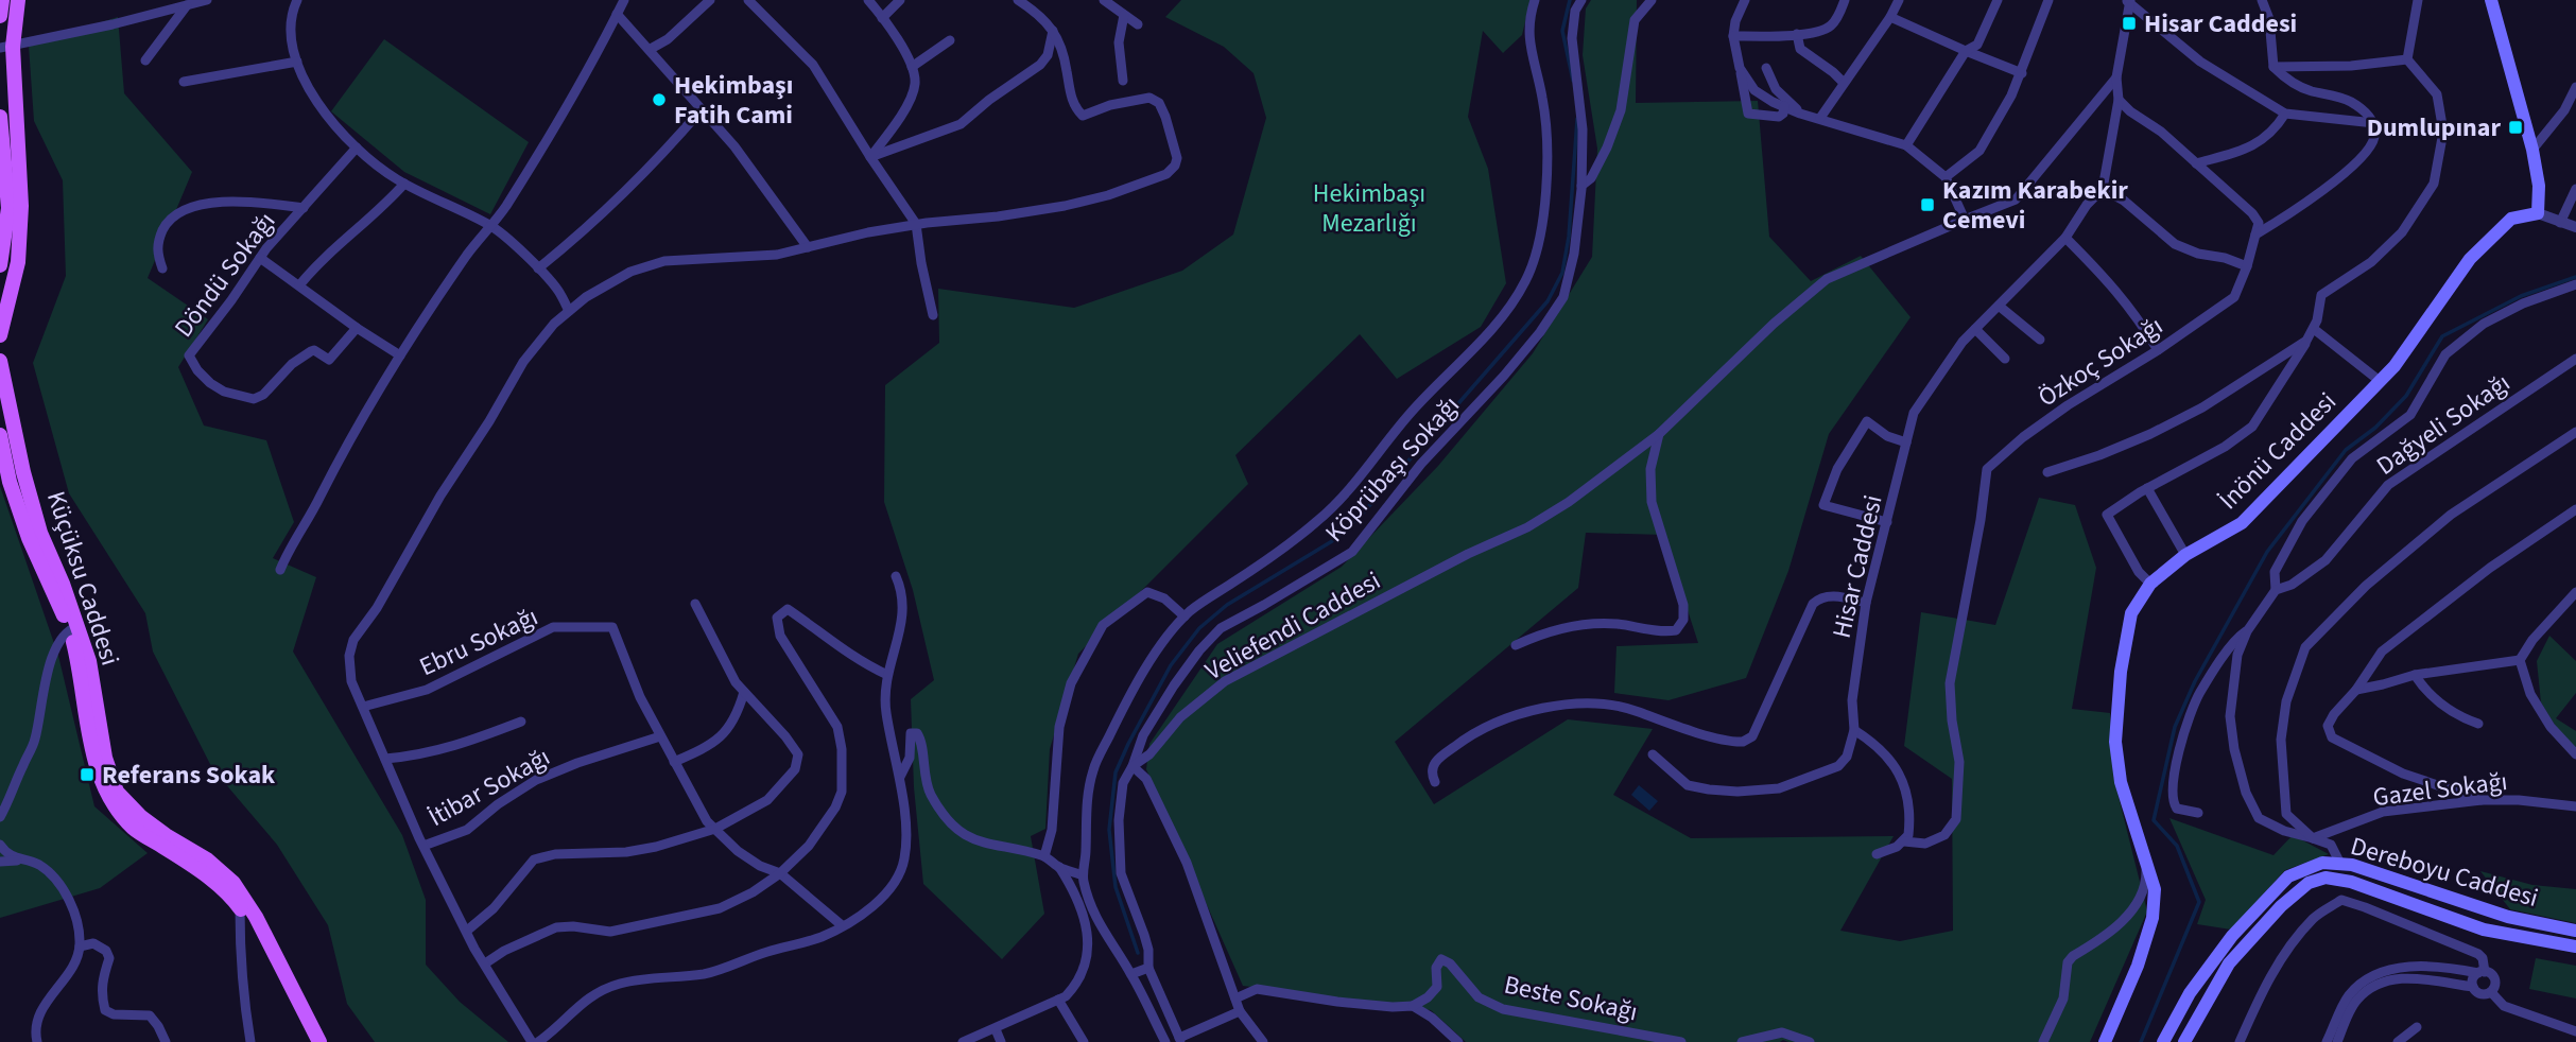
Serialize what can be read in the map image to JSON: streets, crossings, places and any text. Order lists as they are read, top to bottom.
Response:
{
  "streets": {
    "main road": ["İnönü Caddesi", "Küçüksu Caddesi", "Dereboyu Caddesi"],
    "street": [
      "Döndü Sokağı",
      "Özkoç Sokağı",
      "Dağyeli Sokağı",
      "Köprübaşı Sokağı",
      "Hisar Caddesi",
      "Veliefendi Caddesi",
      "Ebru Sokağı",
      "İtibar Sokağı",
      "Gazel Sokağı",
      "Beste Sokağı"
    ]
  },
  "crossings": [
    ["Dağyeli Sokağı", "Gazel Sokağı"],
    ["Köprübaşı Sokağı", "Veliefendi Caddesi"],
    ["Ebru Sokağı", "İtibar Sokağı"]
  ],
  "parks": ["Hekimbaşı Mezarlığı"],
  "places": {
    "transit": [
      "Hisar Caddesi",
      "Dumlupınar",
      "Kazım Karabekir Cemevi",
      "Referans Sokak"
    ],
    "other": ["Hekimbaşı Fatih Cami"]
  }
}
